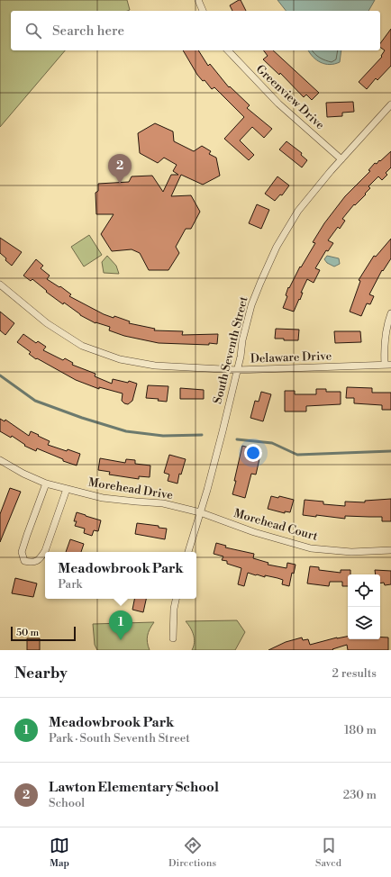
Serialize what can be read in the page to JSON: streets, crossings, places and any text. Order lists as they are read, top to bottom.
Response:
{
  "streets": {
    "street": [
      "Greenview Drive",
      "South Seventh Street",
      "Delaware Drive",
      "Morehead Drive",
      "Morehead Court"
    ]
  },
  "crossings": [
    ["Greenview Drive", "South Seventh Street"],
    ["South Seventh Street", "Delaware Drive"],
    ["South Seventh Street", "Morehead Drive"],
    ["South Seventh Street", "Morehead Court"],
    ["Morehead Drive", "Morehead Court"]
  ],
  "scale_bar": "50 m",
  "page": {
    "search": "Search here",
    "pins": ["2", "1"],
    "popup": ["Meadowbrook Park", "Park"],
    "scale": "50 m",
    "heading": ["Nearby", "2 results"],
    "list": [
      {
        "mark": "1",
        "name": "Meadowbrook Park",
        "note": "Park · South Seventh Street",
        "value": "180 m"
      },
      {
        "mark": "2",
        "name": "Lawton Elementary School",
        "note": "School",
        "value": "230 m"
      }
    ],
    "nav": ["Map", "Directions", "Saved"]
  }
}
